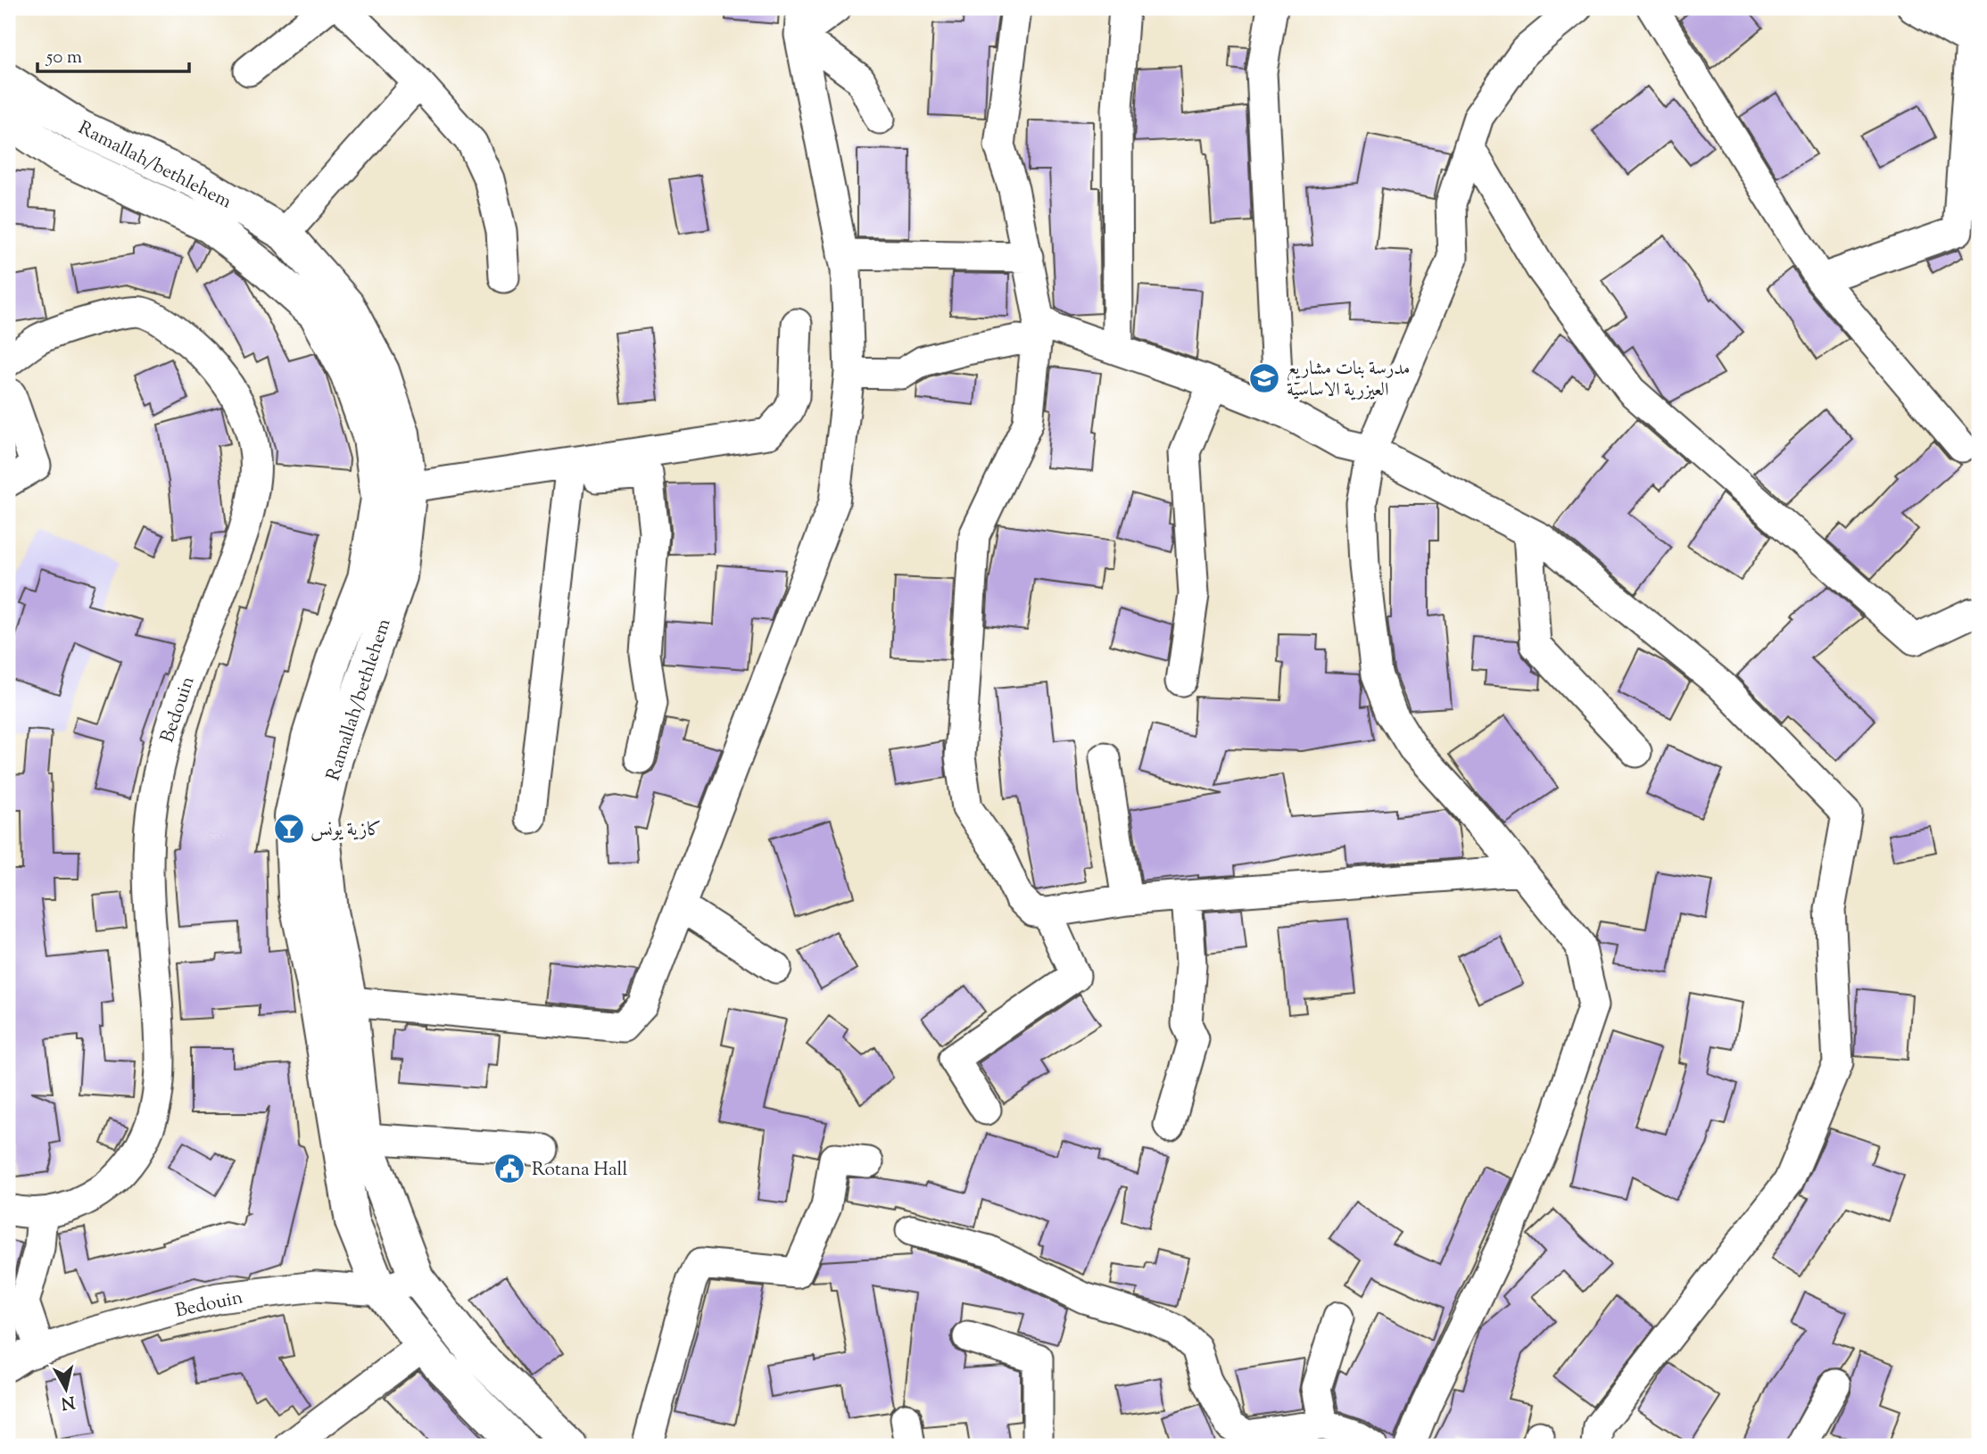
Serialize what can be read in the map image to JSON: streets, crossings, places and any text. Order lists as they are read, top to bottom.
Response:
{
  "streets": {
    "main road": ["Ramallah/bethlehem"],
    "street": ["Bedouin"]
  },
  "crossings": [
    ["Ramallah/bethlehem", "Bedouin"]
  ],
  "places": {
    "school or university": ["مدرسة بنات مشاريع العيزرية الاساسية"],
    "bar": ["كازية يونس"],
    "public building": ["Rotana Hall"]
  },
  "scale_bar": "50 m",
  "north": "bottom"
}
